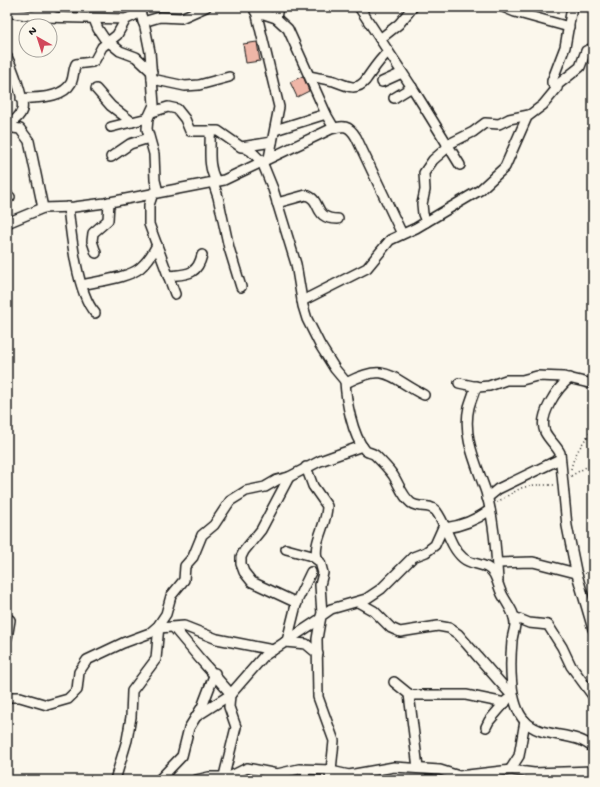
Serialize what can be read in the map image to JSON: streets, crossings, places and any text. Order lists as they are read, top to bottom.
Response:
{
  "north": "top left"
}
